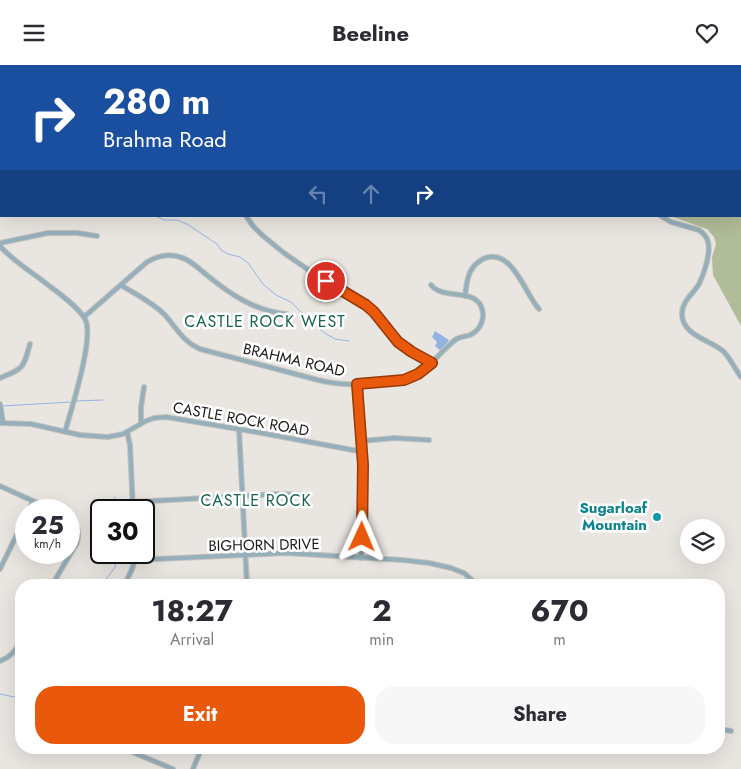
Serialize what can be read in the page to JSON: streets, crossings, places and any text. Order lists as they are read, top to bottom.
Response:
{
  "streets": {
    "street": ["BRAHMA ROAD", "CASTLE ROCK ROAD", "BIGHORN DRIVE"]
  },
  "districts": ["CASTLE ROCK WEST", "CASTLE ROCK"],
  "places": ["Sugarloaf Mountain"],
  "page": {
    "header": "Beeline",
    "turn": ["280 m", "Brahma Road"],
    "speed": "25 km/h",
    "limit": "30",
    "eta": [
      "18:27",
      "Arrival",
      "2",
      "min",
      "670",
      "m"
    ],
    "buttons": ["Exit", "Share"]
  }
}
